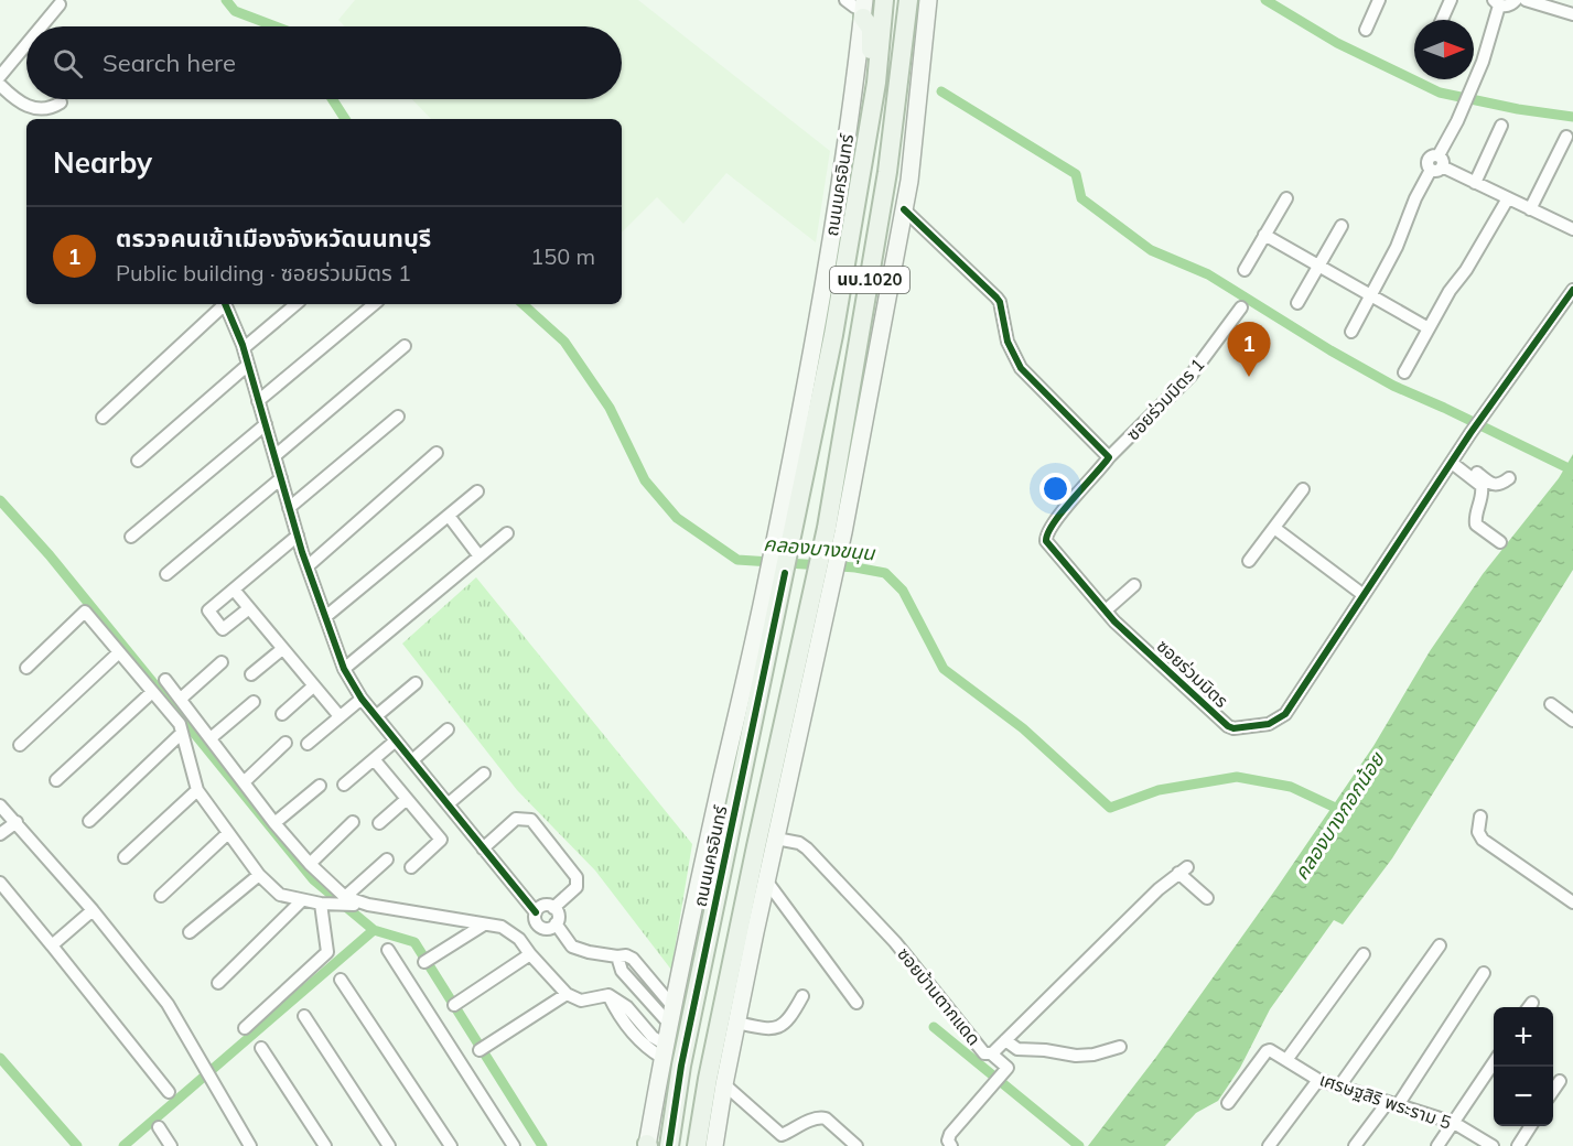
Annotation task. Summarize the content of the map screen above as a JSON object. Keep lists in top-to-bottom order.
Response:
{
  "streets": {
    "main road": ["ถนนนครอินทร์", "นบ.1020"],
    "street": [
      "ซอยร่วมมิตร 1",
      "ซอยร่วมมิตร",
      "ซอยบ้านตากแดด",
      "เศรษฐสิริ พระราม 5"
    ]
  },
  "crossings": [
    ["นบ.1020", "ซอยบ้านตากแดด"],
    ["ซอยร่วมมิตร 1", "ซอยร่วมมิตร"]
  ],
  "water": ["คลองบางขนุน", "คลองบางกอกน้อย"],
  "north": "right",
  "page": {
    "search": "Search here",
    "heading": "Nearby",
    "list": [
      {
        "mark": "1",
        "name": "ตรวจคนเข้าเมืองจังหวัดนนทบุรี",
        "note": "Public building · ซอยร่วมมิตร 1",
        "value": "150 m"
      }
    ],
    "pins": "1",
    "map_buttons": ["+", "−"]
  }
}
